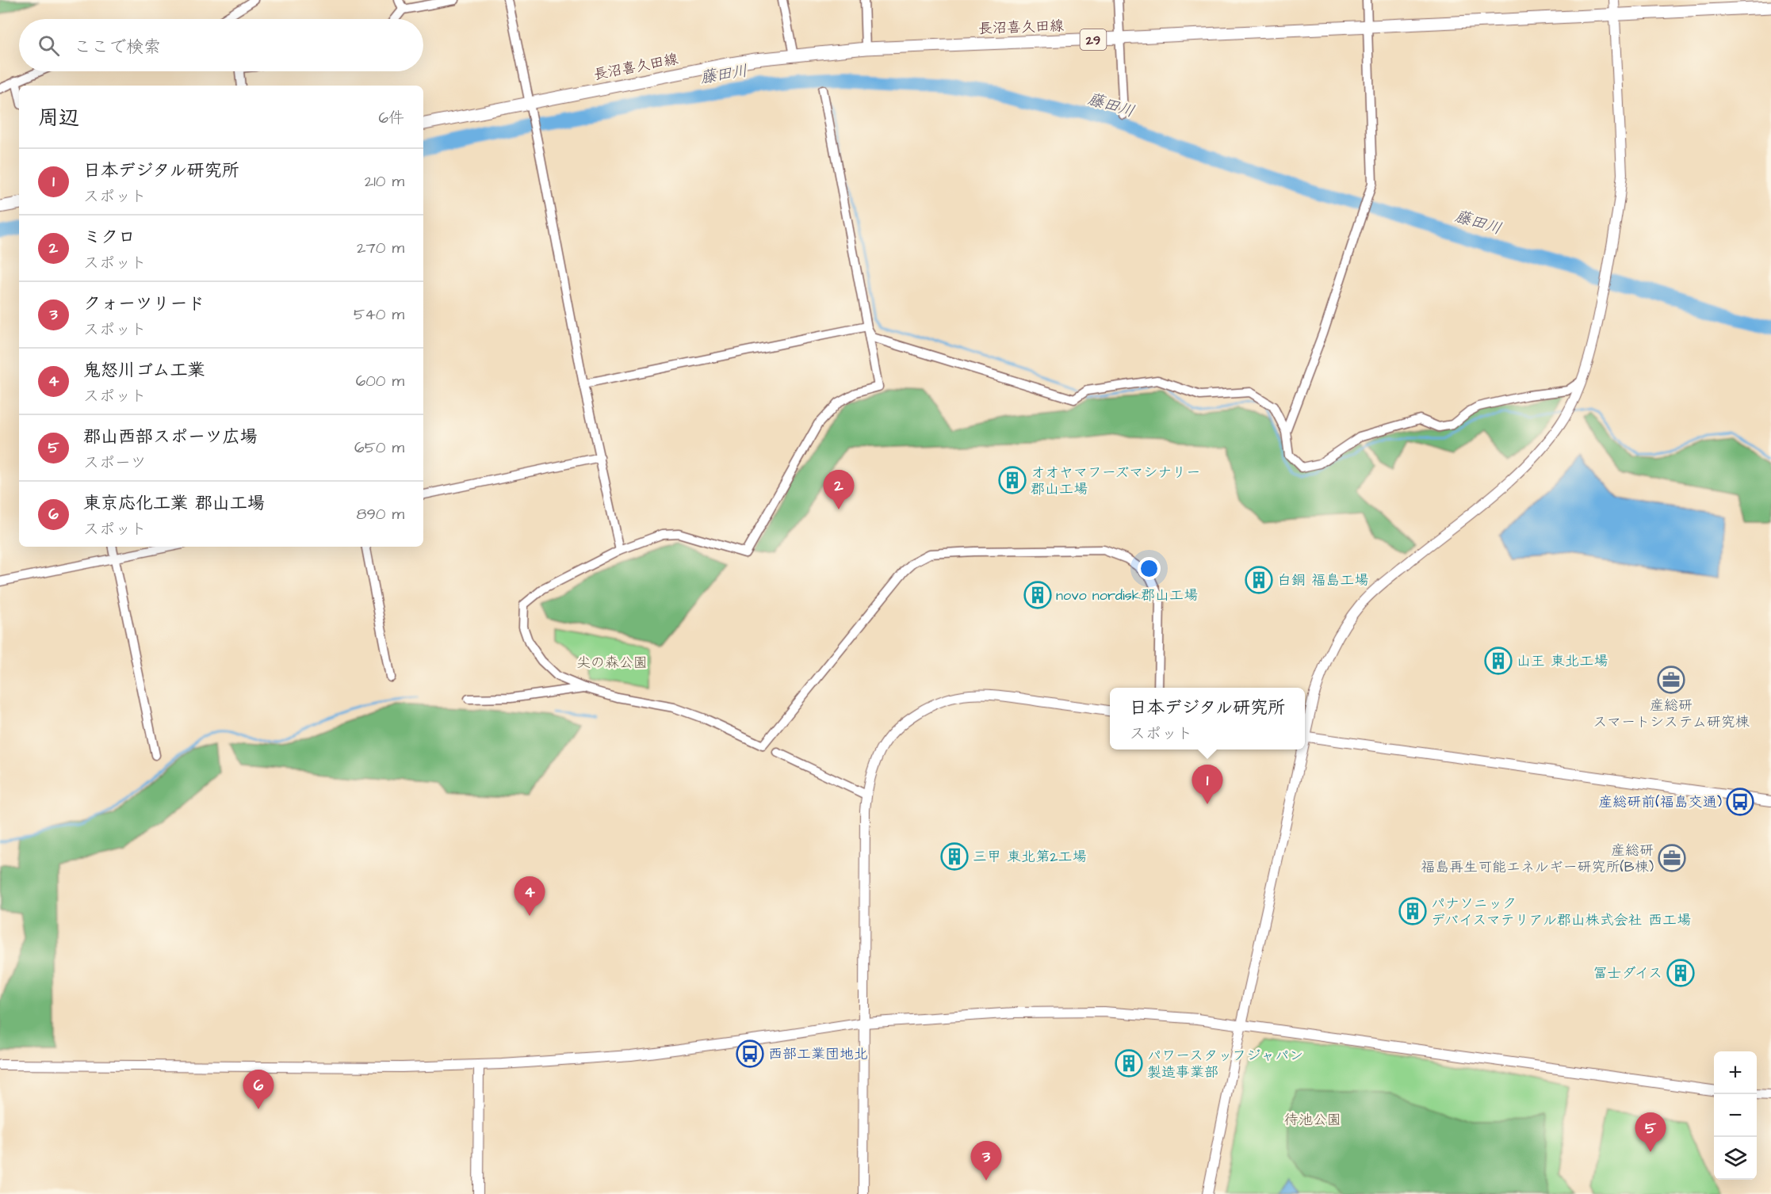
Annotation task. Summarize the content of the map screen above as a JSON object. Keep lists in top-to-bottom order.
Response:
{
  "streets": {
    "main road": ["長沼喜久田線", "29"]
  },
  "water": ["藤田川"],
  "parks": ["尖の森公園", "待池公園"],
  "places": {
    "building": [
      "オオヤマフーズマシナリー 郡山工場",
      "白銅 福島工場",
      "novo nordisk郡山工場",
      "山王 東北工場",
      "三甲 東北第2工場",
      "パナソニック デバイスマテリアル郡山株式会社 西工場",
      "冨士ダイス",
      "パワースタッフジャパン 製造事業部"
    ],
    "office": ["産総研 スマートシステム研究棟", "産総研 福島再生可能エネルギー研究所(B棟)"],
    "bus stop": ["産総研前(福島交通)", "西部工業団地北"]
  },
  "page": {
    "search": "ここで検索",
    "heading": ["周辺", "6件"],
    "list": [
      {
        "mark": "1",
        "name": "日本デジタル研究所",
        "note": "スポット",
        "value": "210 m"
      },
      {
        "mark": "2",
        "name": "ミクロ",
        "note": "スポット",
        "value": "270 m"
      },
      {
        "mark": "3",
        "name": "クォーツリード",
        "note": "スポット",
        "value": "540 m"
      },
      {
        "mark": "4",
        "name": "鬼怒川ゴム工業",
        "note": "スポット",
        "value": "600 m"
      },
      {
        "mark": "5",
        "name": "郡山西部スポーツ広場",
        "note": "スポーツ",
        "value": "650 m"
      },
      {
        "mark": "6",
        "name": "東京応化工業 郡山工場",
        "note": "スポット",
        "value": "890 m"
      }
    ],
    "pins": [
      "2",
      "1",
      "4",
      "6",
      "5",
      "3"
    ],
    "popup": ["日本デジタル研究所", "スポット"],
    "map_buttons": ["+", "−"]
  }
}
